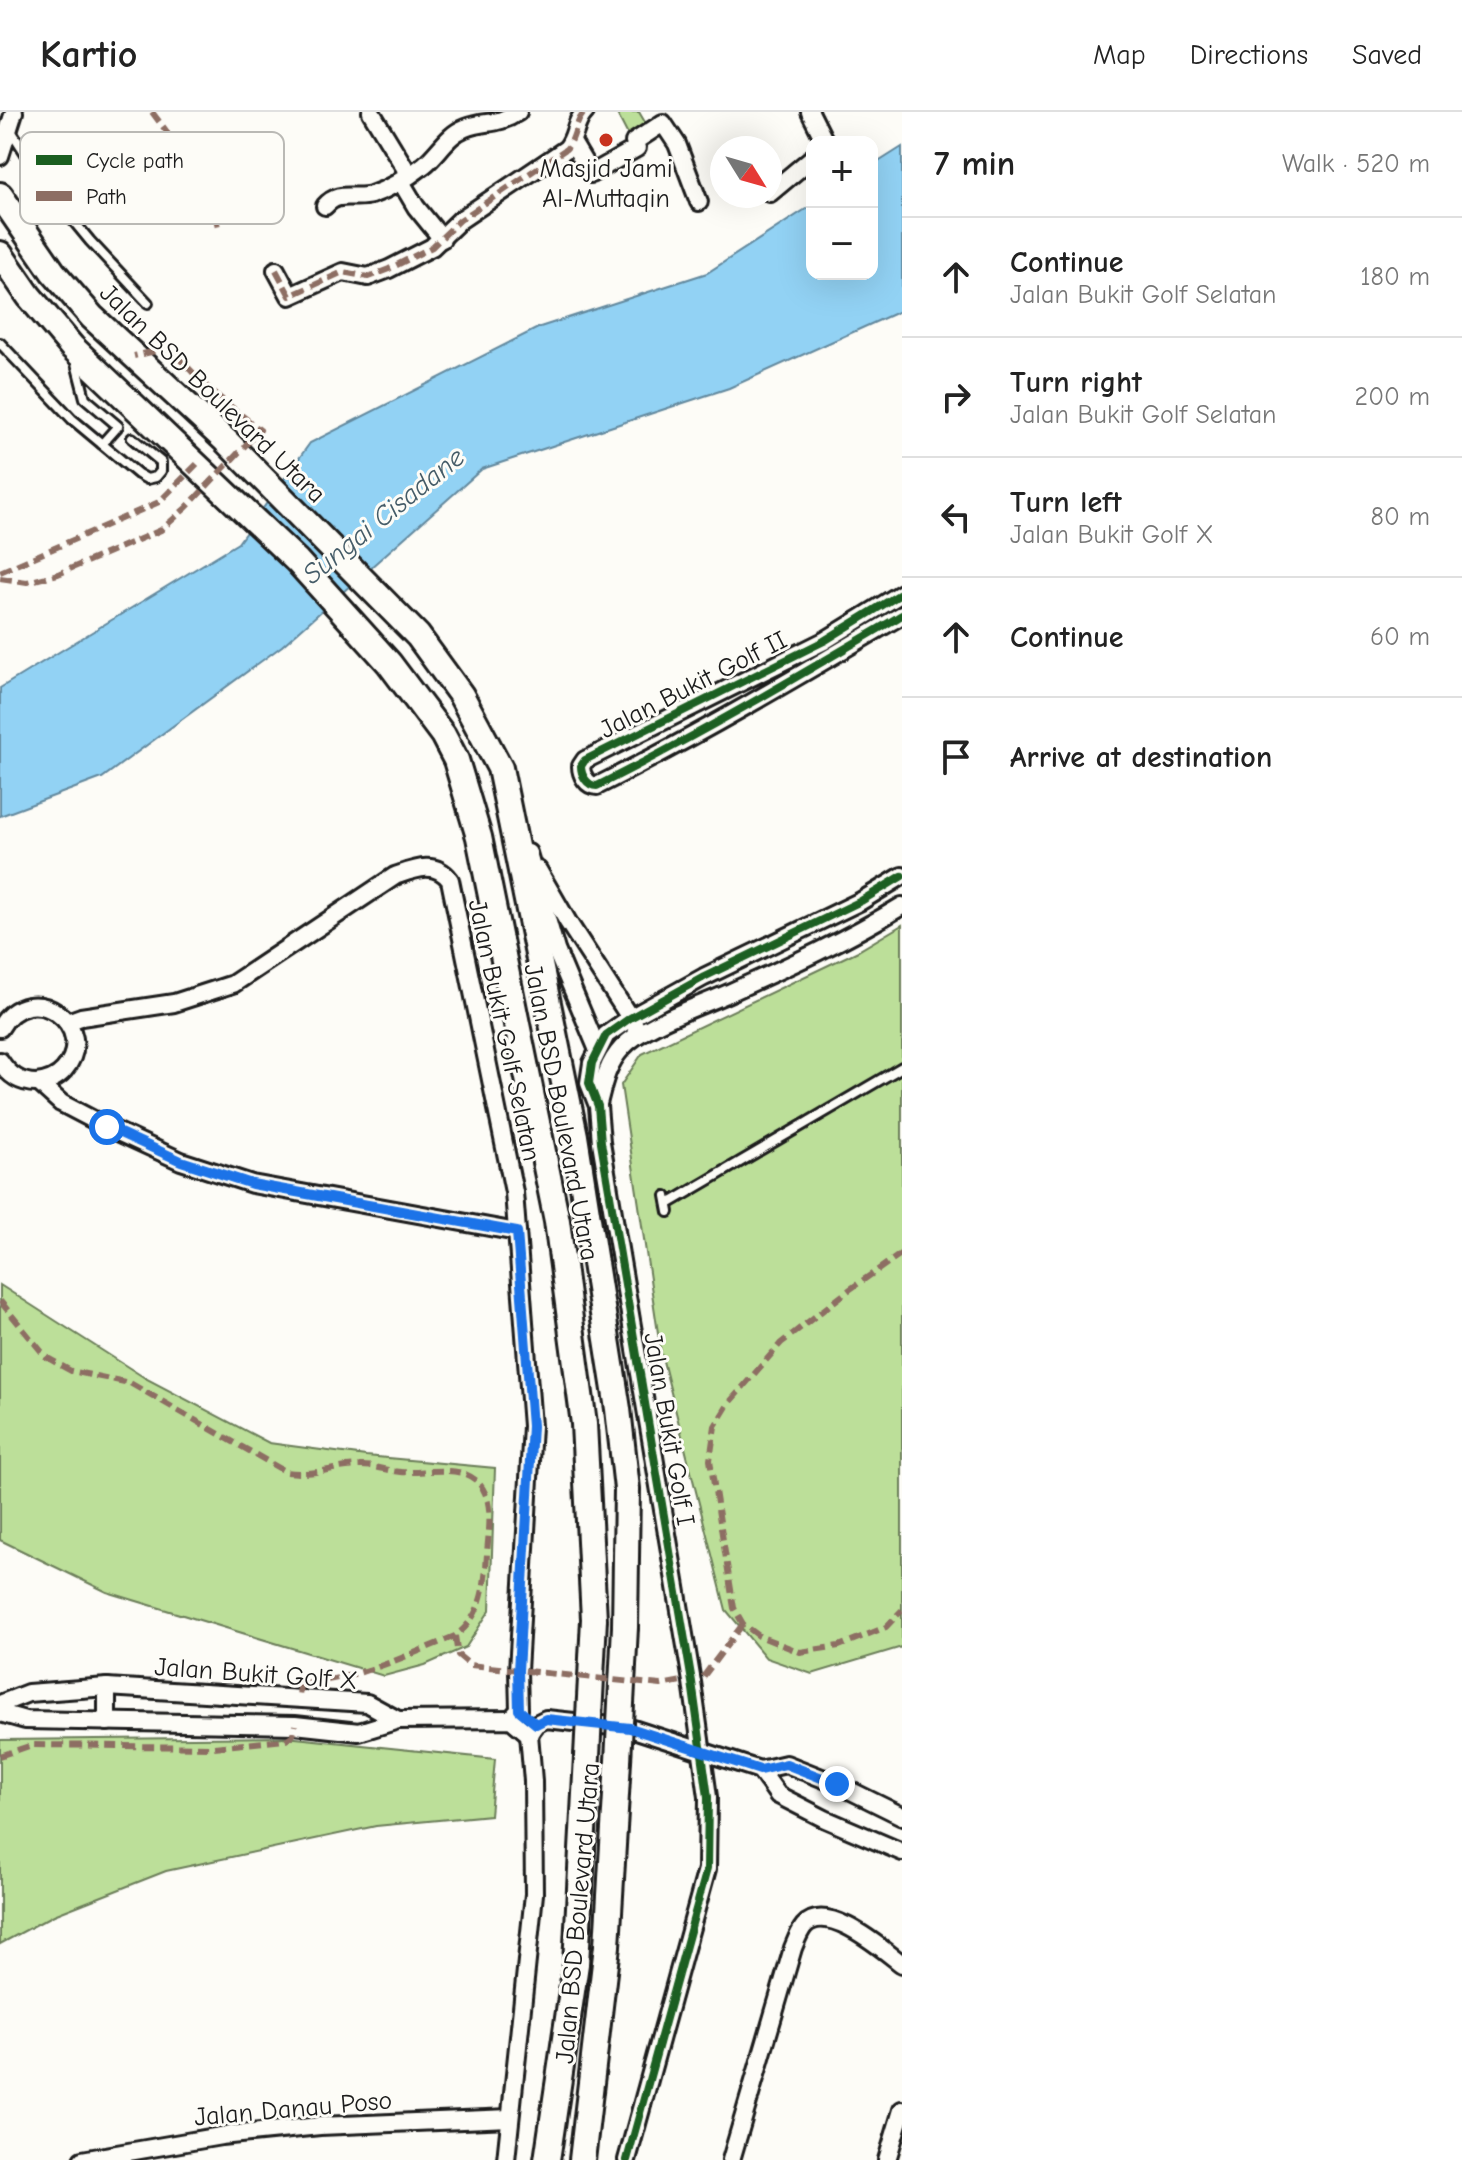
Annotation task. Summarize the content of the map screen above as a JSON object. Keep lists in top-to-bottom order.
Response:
{
  "streets": {
    "main road": ["Jalan BSD Boulevard Utara"],
    "street": [
      "Jalan Bukit Golf II",
      "Jalan Bukit Golf Selatan",
      "Jalan Bukit Golf I",
      "Jalan Bukit Golf X",
      "Jalan Danau Poso"
    ]
  },
  "crossings": [
    ["Jalan Bukit Golf Selatan", "Jalan Bukit Golf X"]
  ],
  "water": ["Sungai Cisadane"],
  "places": ["Masjid Jami Al-Muttaqin"],
  "legend": ["Cycle path", "Path"],
  "north": "bottom right",
  "page": {
    "header": "Kartio",
    "nav": ["Map", "Directions", "Saved"],
    "heading": ["7 min", "Walk · 520 m"],
    "map_buttons": ["+", "−"],
    "list": [
      ["Continue", "Jalan Bukit Golf Selatan", "180 m"],
      ["Turn right", "Jalan Bukit Golf Selatan", "200 m"],
      ["Turn left", "Jalan Bukit Golf X", "80 m"],
      ["Continue", "60 m"],
      "Arrive at destination"
    ]
  }
}
